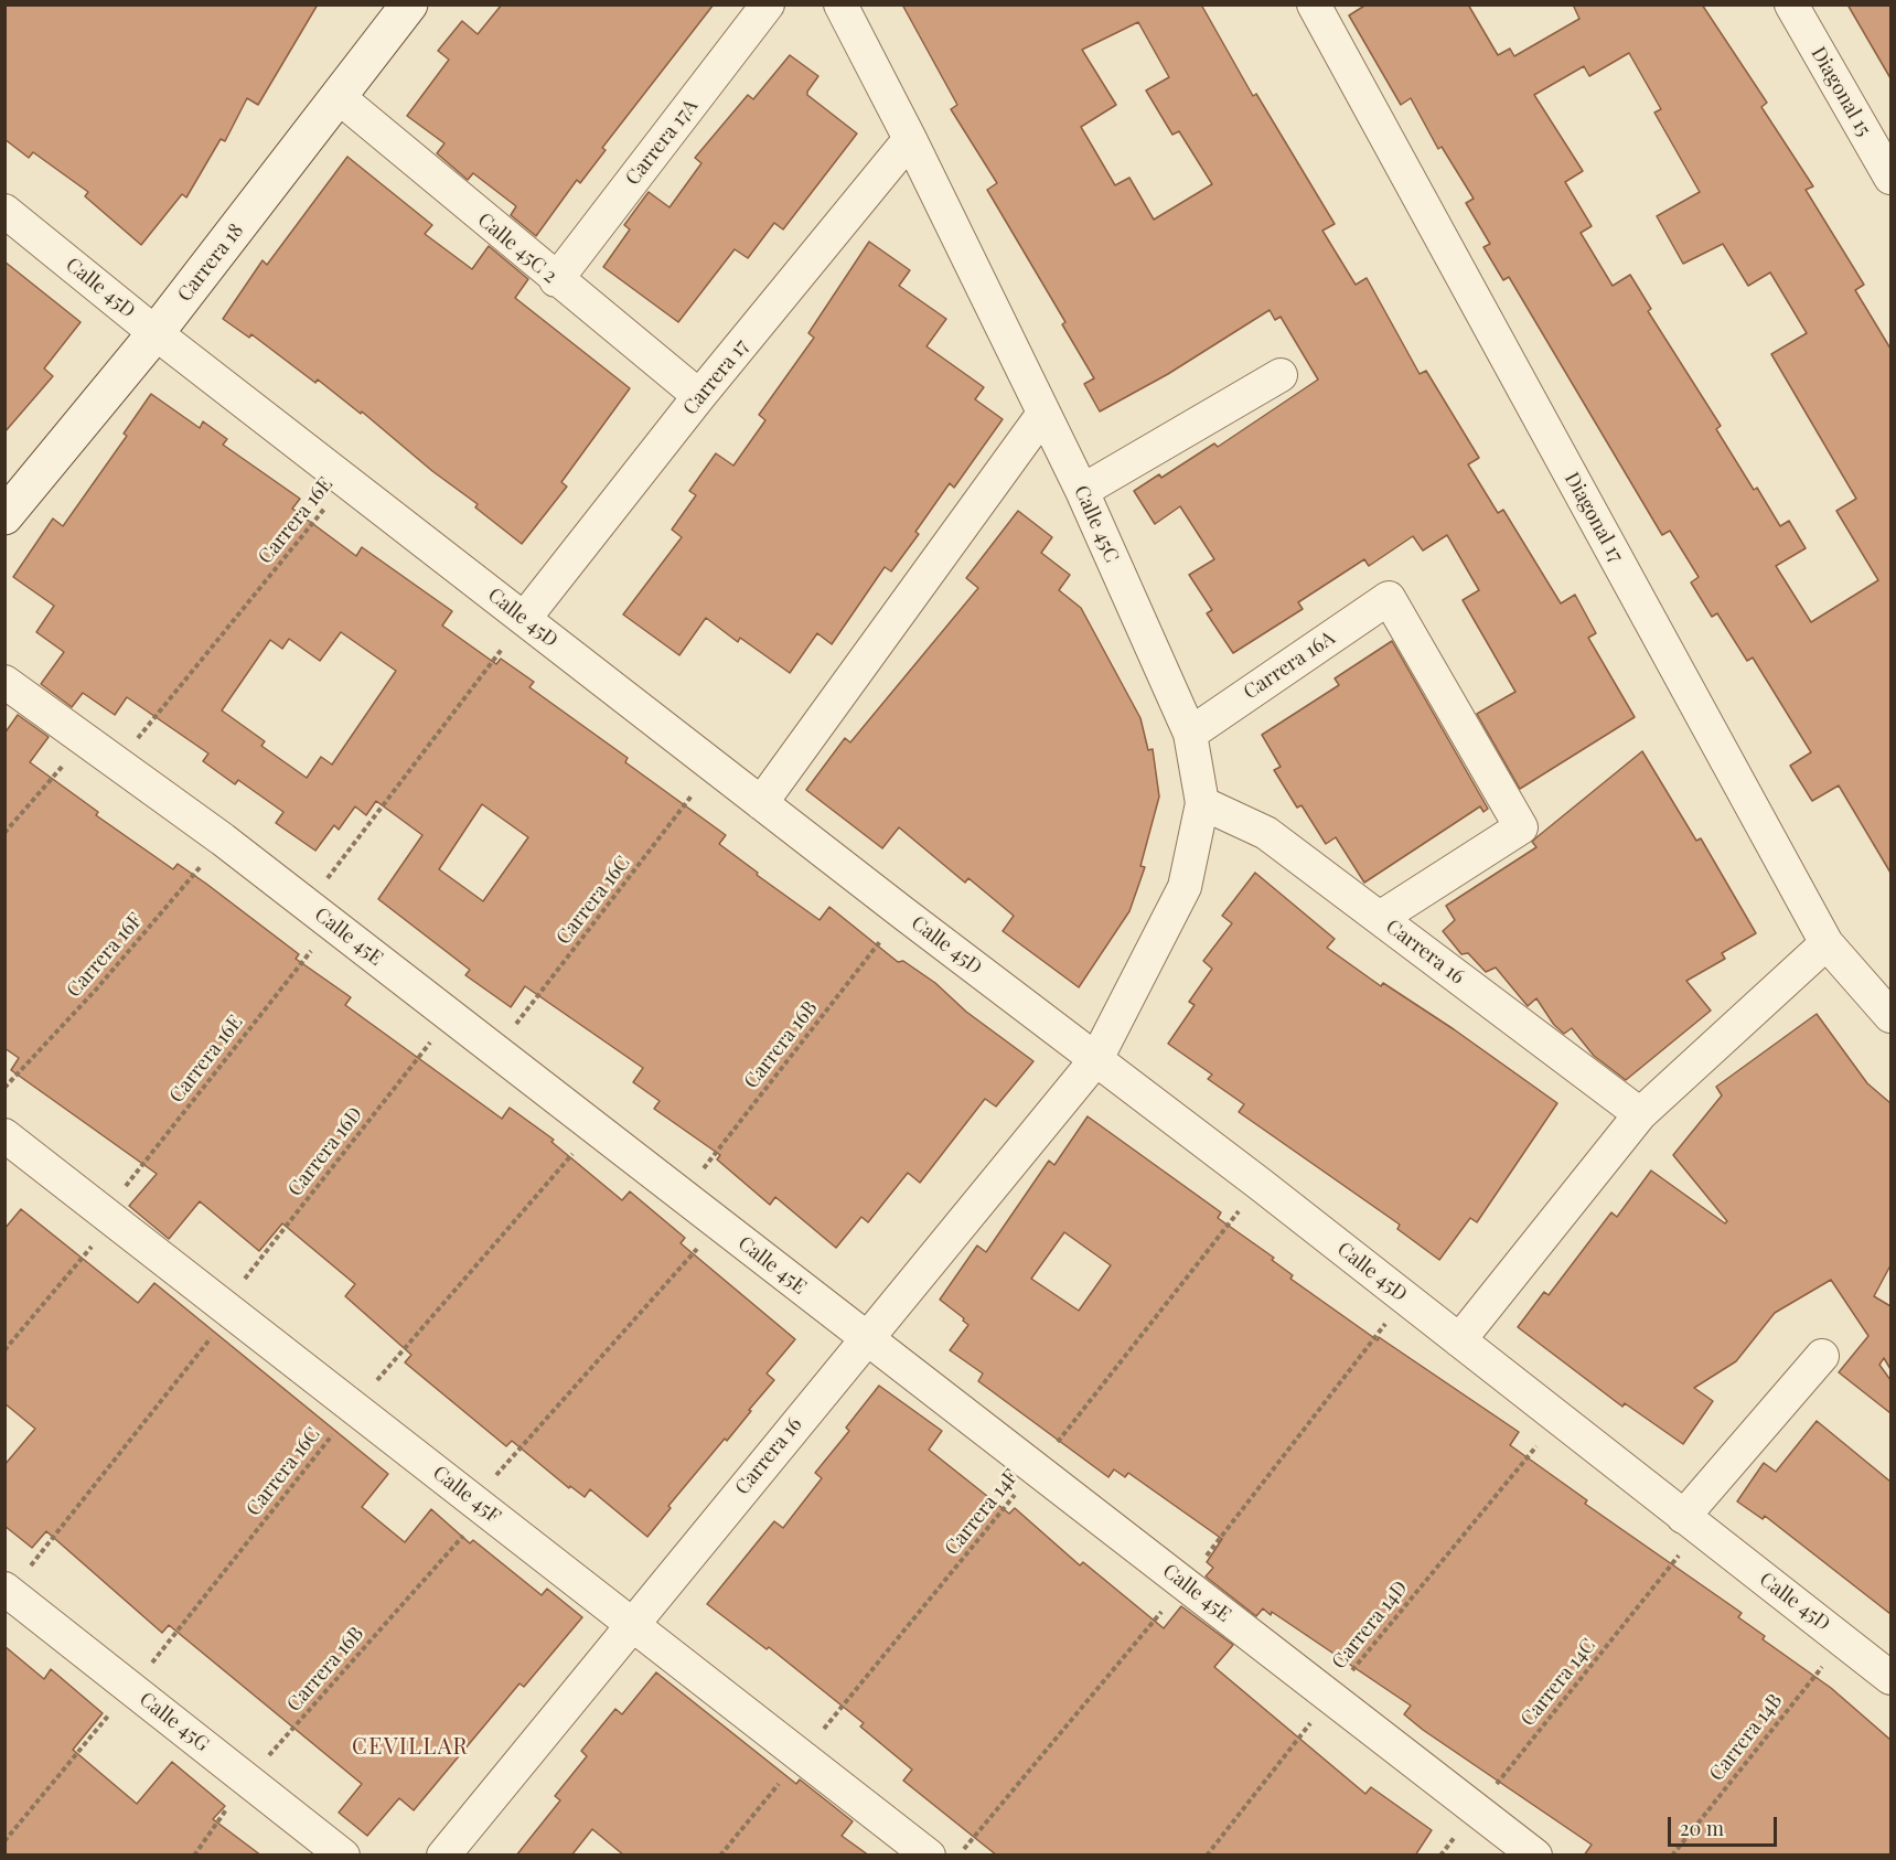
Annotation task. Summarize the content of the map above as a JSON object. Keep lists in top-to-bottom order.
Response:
{
  "streets": {
    "street": [
      "Diagonal 15",
      "Carrera 17A",
      "Calle 45C 2",
      "Carrera 18",
      "Calle 45D",
      "Carrera 17",
      "Diagonal 17",
      "Calle 45C",
      "Carrera 16A",
      "Calle 45E",
      "Carrera 16",
      "Calle 45F",
      "Calle 45G"
    ],
    "path": [
      "Carrera 16E",
      "Carrera 16C",
      "Carrera 16F",
      "Carrera 16B",
      "Carrera 16D",
      "Carrera 14F",
      "Carrera 14D",
      "Carrera 14C",
      "Carrera 14B"
    ]
  },
  "crossings": [
    ["Carrera 17A", "Calle 45C 2"],
    ["Calle 45C 2", "Carrera 18"],
    ["Calle 45C 2", "Carrera 17"],
    ["Carrera 18", "Calle 45D"],
    ["Calle 45D", "Carrera 17"],
    ["Calle 45D", "Carrera 16E"],
    ["Calle 45D", "Calle 45C"],
    ["Calle 45D", "Carrera 16C"],
    ["Calle 45D", "Carrera 16"],
    ["Calle 45D", "Carrera 16B"],
    ["Calle 45D", "Carrera 14F"],
    ["Calle 45D", "Carrera 14D"],
    ["Calle 45D", "Carrera 14C"],
    ["Calle 45D", "Carrera 14B"],
    ["Carrera 17", "Calle 45C"],
    ["Carrera 16E", "Calle 45E"],
    ["Carrera 16E", "Calle 45F"],
    ["Calle 45C", "Carrera 16A"],
    ["Calle 45C", "Carrera 16"],
    ["Carrera 16A", "Carrera 16"],
    ["Carrera 16C", "Calle 45E"],
    ["Carrera 16C", "Calle 45F"],
    ["Carrera 16C", "Calle 45G"],
    ["Calle 45E", "Carrera 16"],
    ["Calle 45E", "Carrera 16F"],
    ["Calle 45E", "Carrera 16B"],
    ["Calle 45E", "Carrera 16D"],
    ["Calle 45E", "Carrera 14F"],
    ["Calle 45E", "Carrera 14D"],
    ["Calle 45E", "Carrera 14C"],
    ["Carrera 16", "Calle 45F"],
    ["Carrera 16B", "Calle 45F"],
    ["Carrera 16B", "Calle 45G"],
    ["Carrera 16D", "Calle 45F"],
    ["Carrera 16D", "Calle 45G"],
    ["Calle 45F", "Carrera 14F"]
  ],
  "districts": ["CEVILLAR"],
  "scale_bar": "20 m"
}
